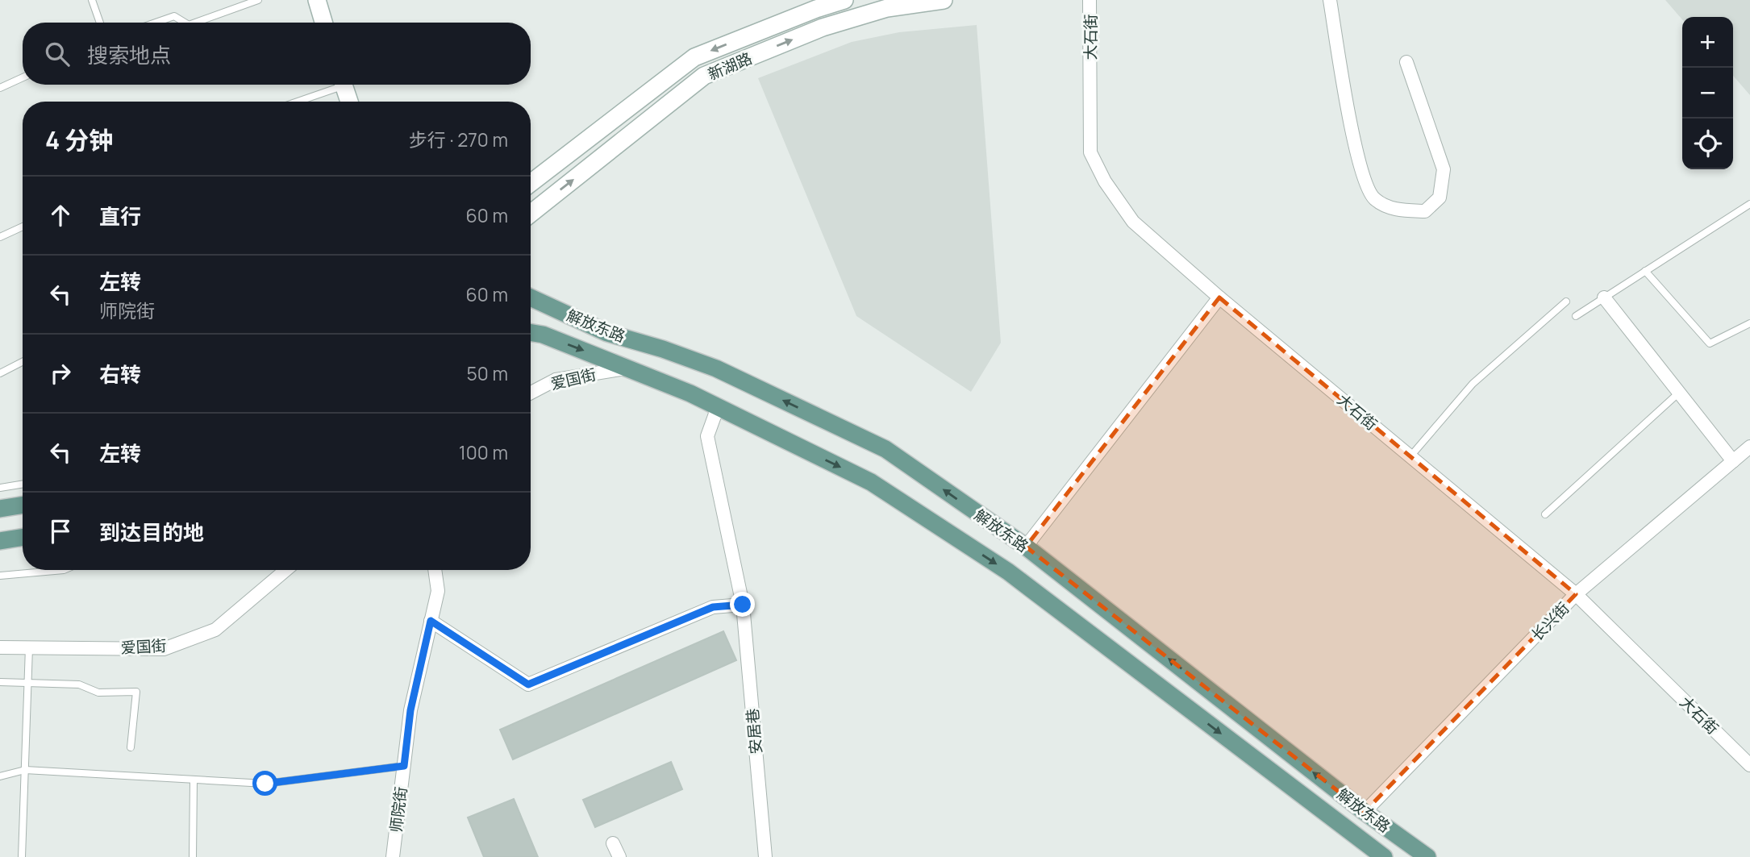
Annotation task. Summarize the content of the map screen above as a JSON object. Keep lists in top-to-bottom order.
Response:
{
  "streets": {
    "main road": ["新湖路", "解放东路"],
    "street": [
      "大石街",
      "爱国街",
      "长兴街",
      "安居巷",
      "师院街"
    ]
  },
  "crossings": [
    ["大石街", "长兴街"],
    ["解放东路", "爱国街"],
    ["解放东路", "长兴街"],
    ["解放东路", "安居巷"]
  ],
  "page": {
    "map_buttons": ["+", "−"],
    "search": "搜索地点",
    "heading": ["4 分钟", "步行 · 270 m"],
    "list": [
      ["直行", "60 m"],
      ["左转", "师院街", "60 m"],
      ["右转", "50 m"],
      ["左转", "100 m"],
      "到达目的地"
    ]
  }
}
